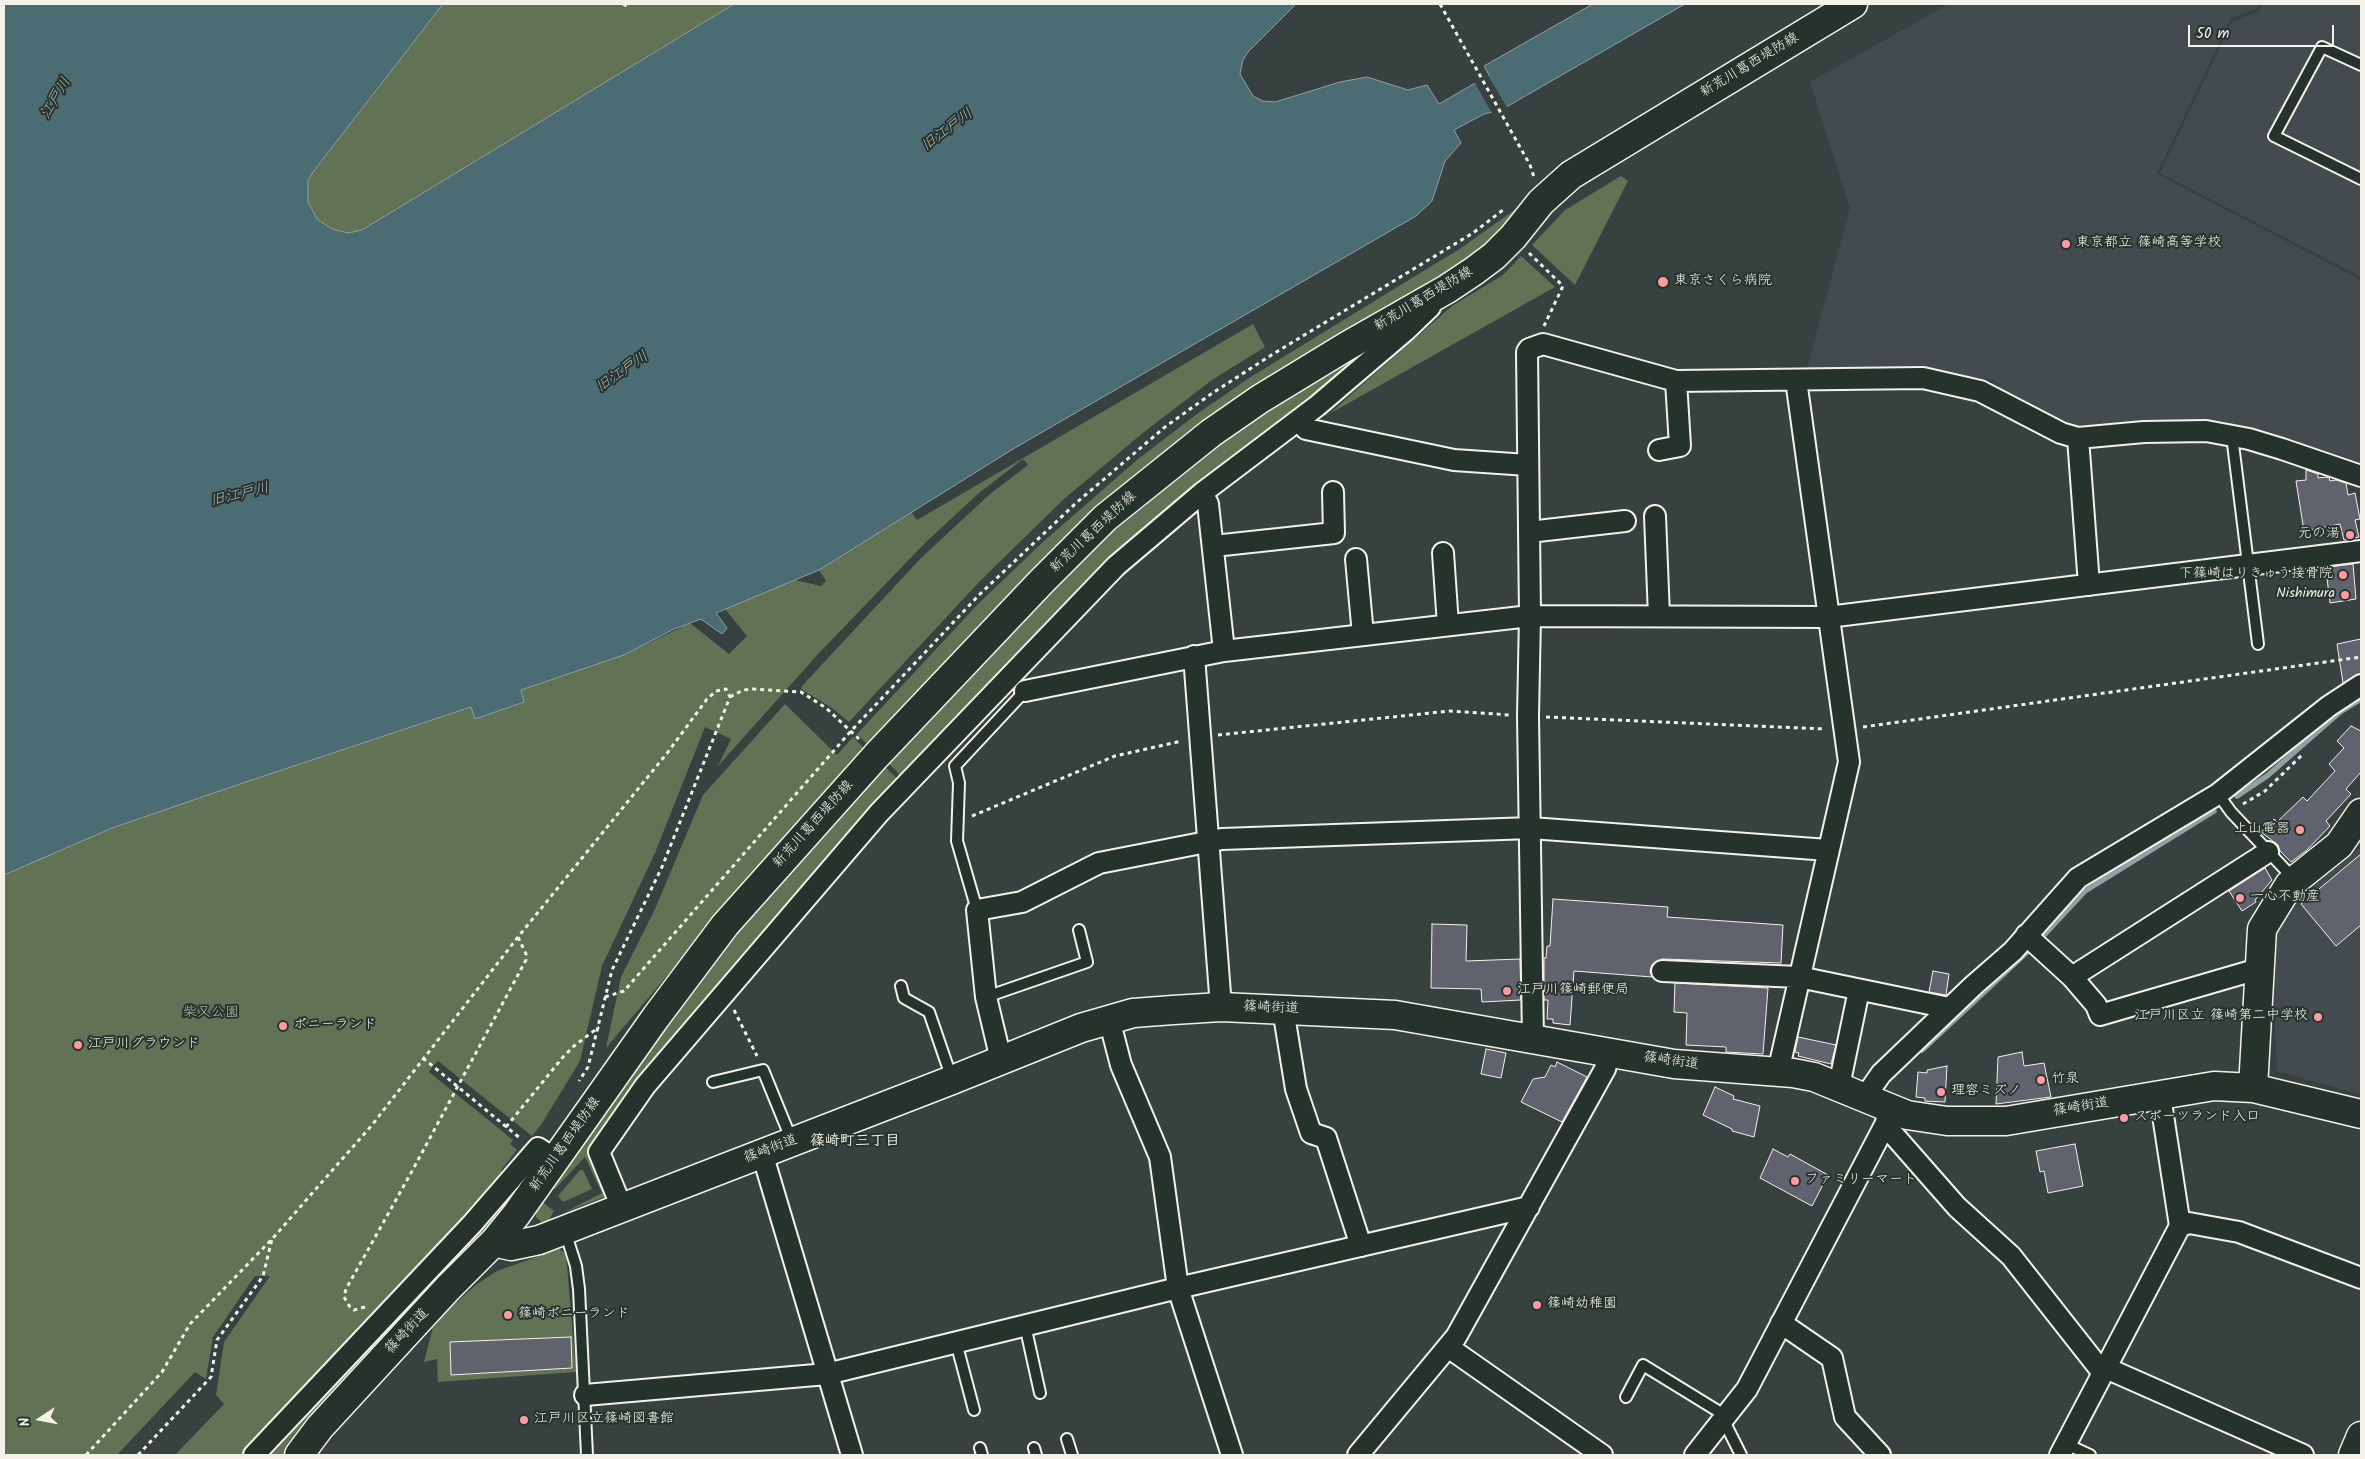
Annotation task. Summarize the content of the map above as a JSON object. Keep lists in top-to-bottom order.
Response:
{
  "streets": {
    "street": ["新荒川葛西堤防線", "篠崎街道"]
  },
  "crossings": [
    ["新荒川葛西堤防線", "篠崎街道"]
  ],
  "districts": ["篠崎町三丁目"],
  "water": ["江戸川", "旧江戸川"],
  "parks": ["柴又公園"],
  "places": [
    "東京都立 篠崎高等学校",
    "東京さくら病院",
    "元の湯",
    "下篠崎はりきゅう接骨院",
    "Nishimura",
    "上山電器",
    "一心不動産",
    "江戸川篠崎郵便局",
    "江戸川区立 篠崎第二中学校",
    "ポニーランド",
    "江戸川グラウンド",
    "竹泉",
    "理容ミズノ",
    "スポーツランド入口",
    "ファミリーマート",
    "篠崎幼稚園",
    "篠崎ポニーランド",
    "江戸川区立篠崎図書館"
  ],
  "scale_bar": "50 m",
  "north": "left"
}
